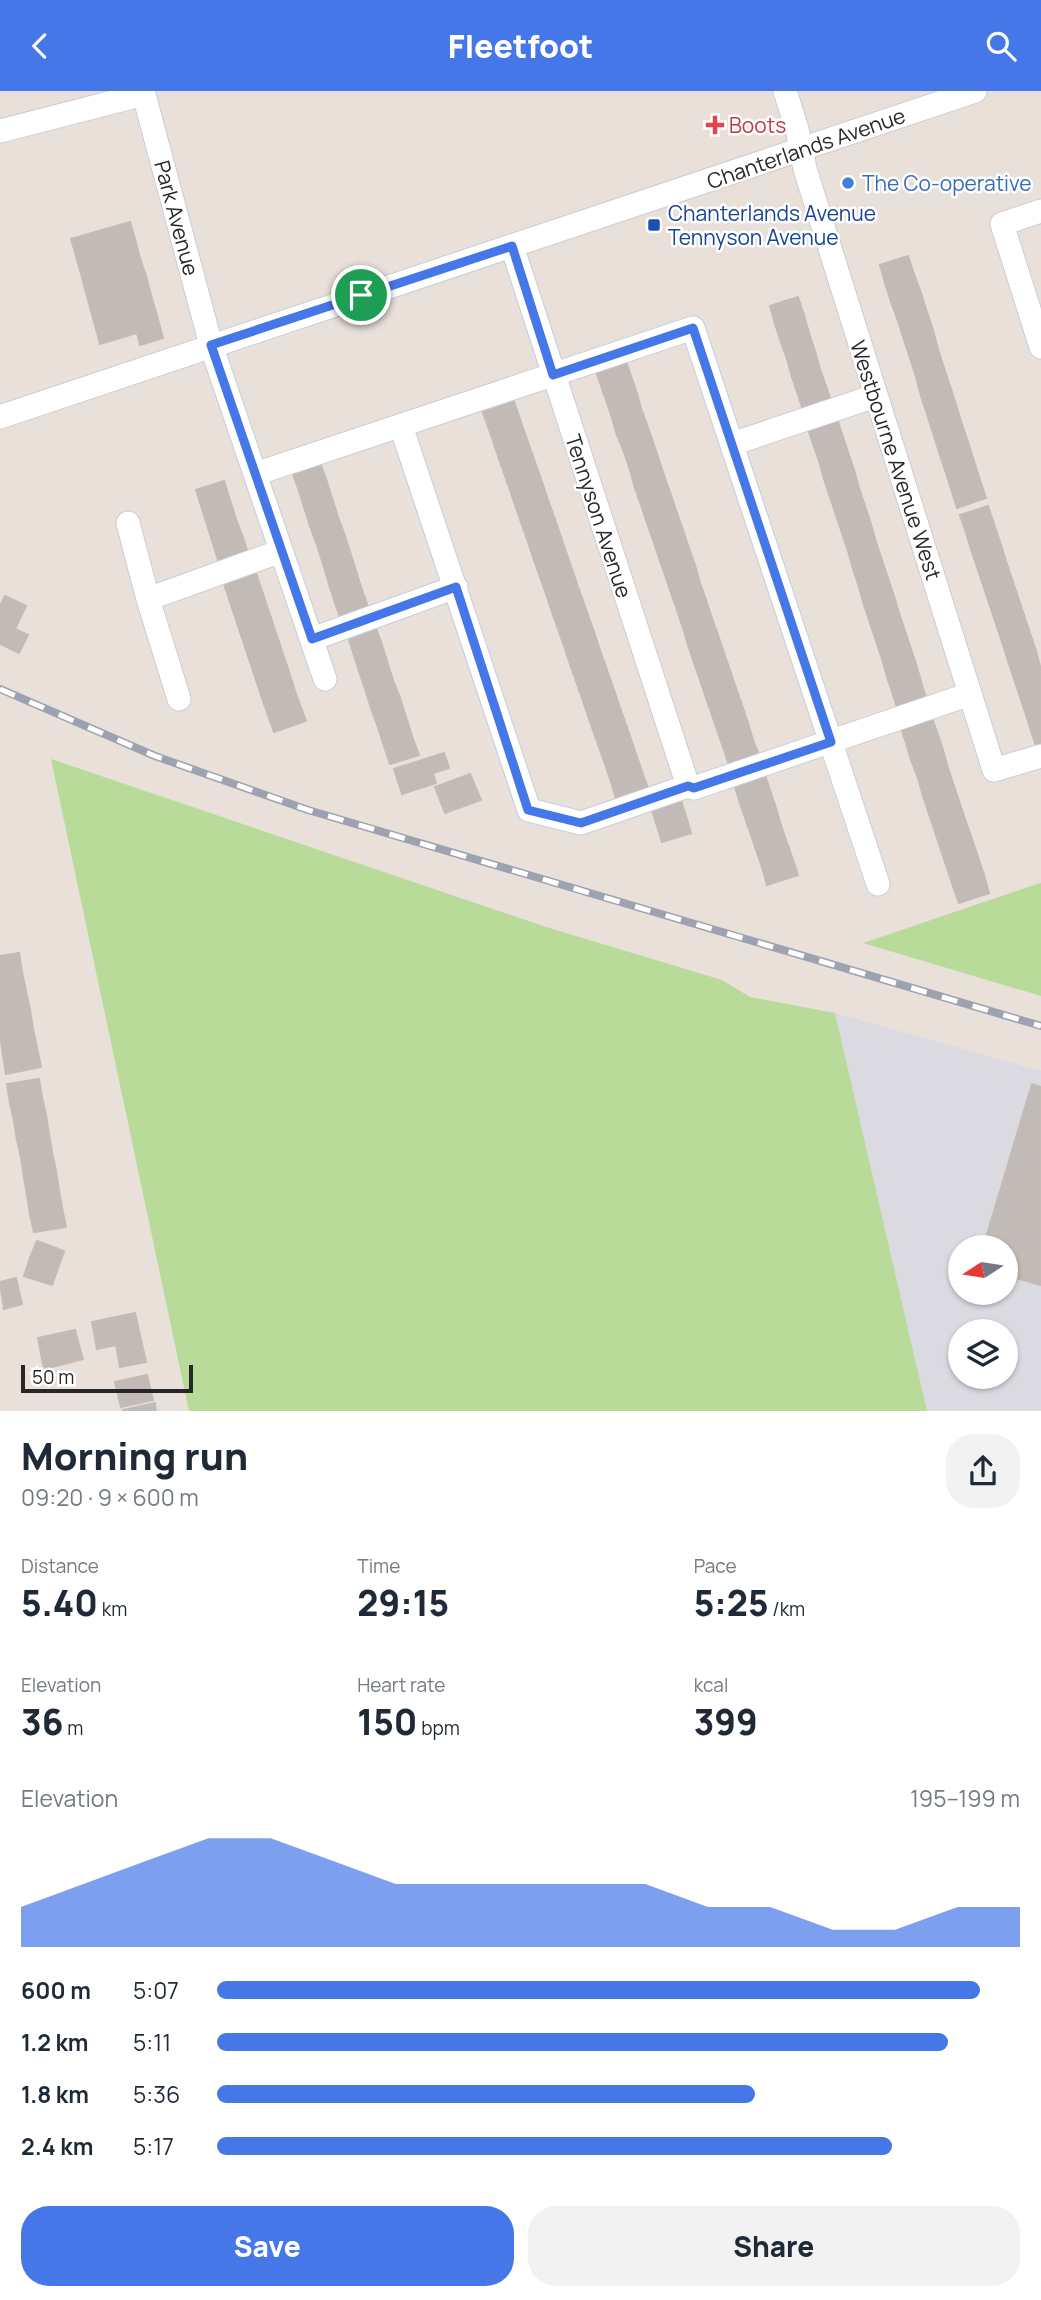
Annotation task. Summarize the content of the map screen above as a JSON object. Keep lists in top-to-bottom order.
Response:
{
  "streets": {
    "street": [
      "Chanterlands Avenue",
      "Park Avenue",
      "Westbourne Avenue West",
      "Tennyson Avenue"
    ]
  },
  "crossings": [
    ["Chanterlands Avenue", "Park Avenue"],
    ["Chanterlands Avenue", "Westbourne Avenue West"],
    ["Chanterlands Avenue", "Tennyson Avenue"]
  ],
  "places": {
    "health": ["Boots"],
    "other": ["The Co-operative"],
    "transit": ["Chanterlands Avenue Tennyson Avenue"]
  },
  "scale_bar": "50 m",
  "north": "left",
  "page": {
    "header": "Fleetfoot",
    "scale": "50 m",
    "heading": ["Morning run", "09:20 · 9 × 600 m"],
    "stats": [
      ["Distance", "5.40 km"],
      ["Time", "29:15"],
      ["Pace", "5:25 /km"],
      ["Elevation", "36 m"],
      ["Heart rate", "150 bpm"],
      ["kcal", "399"]
    ],
    "chart": ["Elevation", "195–199 m"],
    "list": [
      {
        "name": "600 m",
        "note": "5:07"
      },
      {
        "name": "1.2 km",
        "note": "5:11"
      },
      {
        "name": "1.8 km",
        "note": "5:36"
      },
      {
        "name": "2.4 km",
        "note": "5:17"
      }
    ],
    "buttons": ["Save", "Share"]
  }
}
